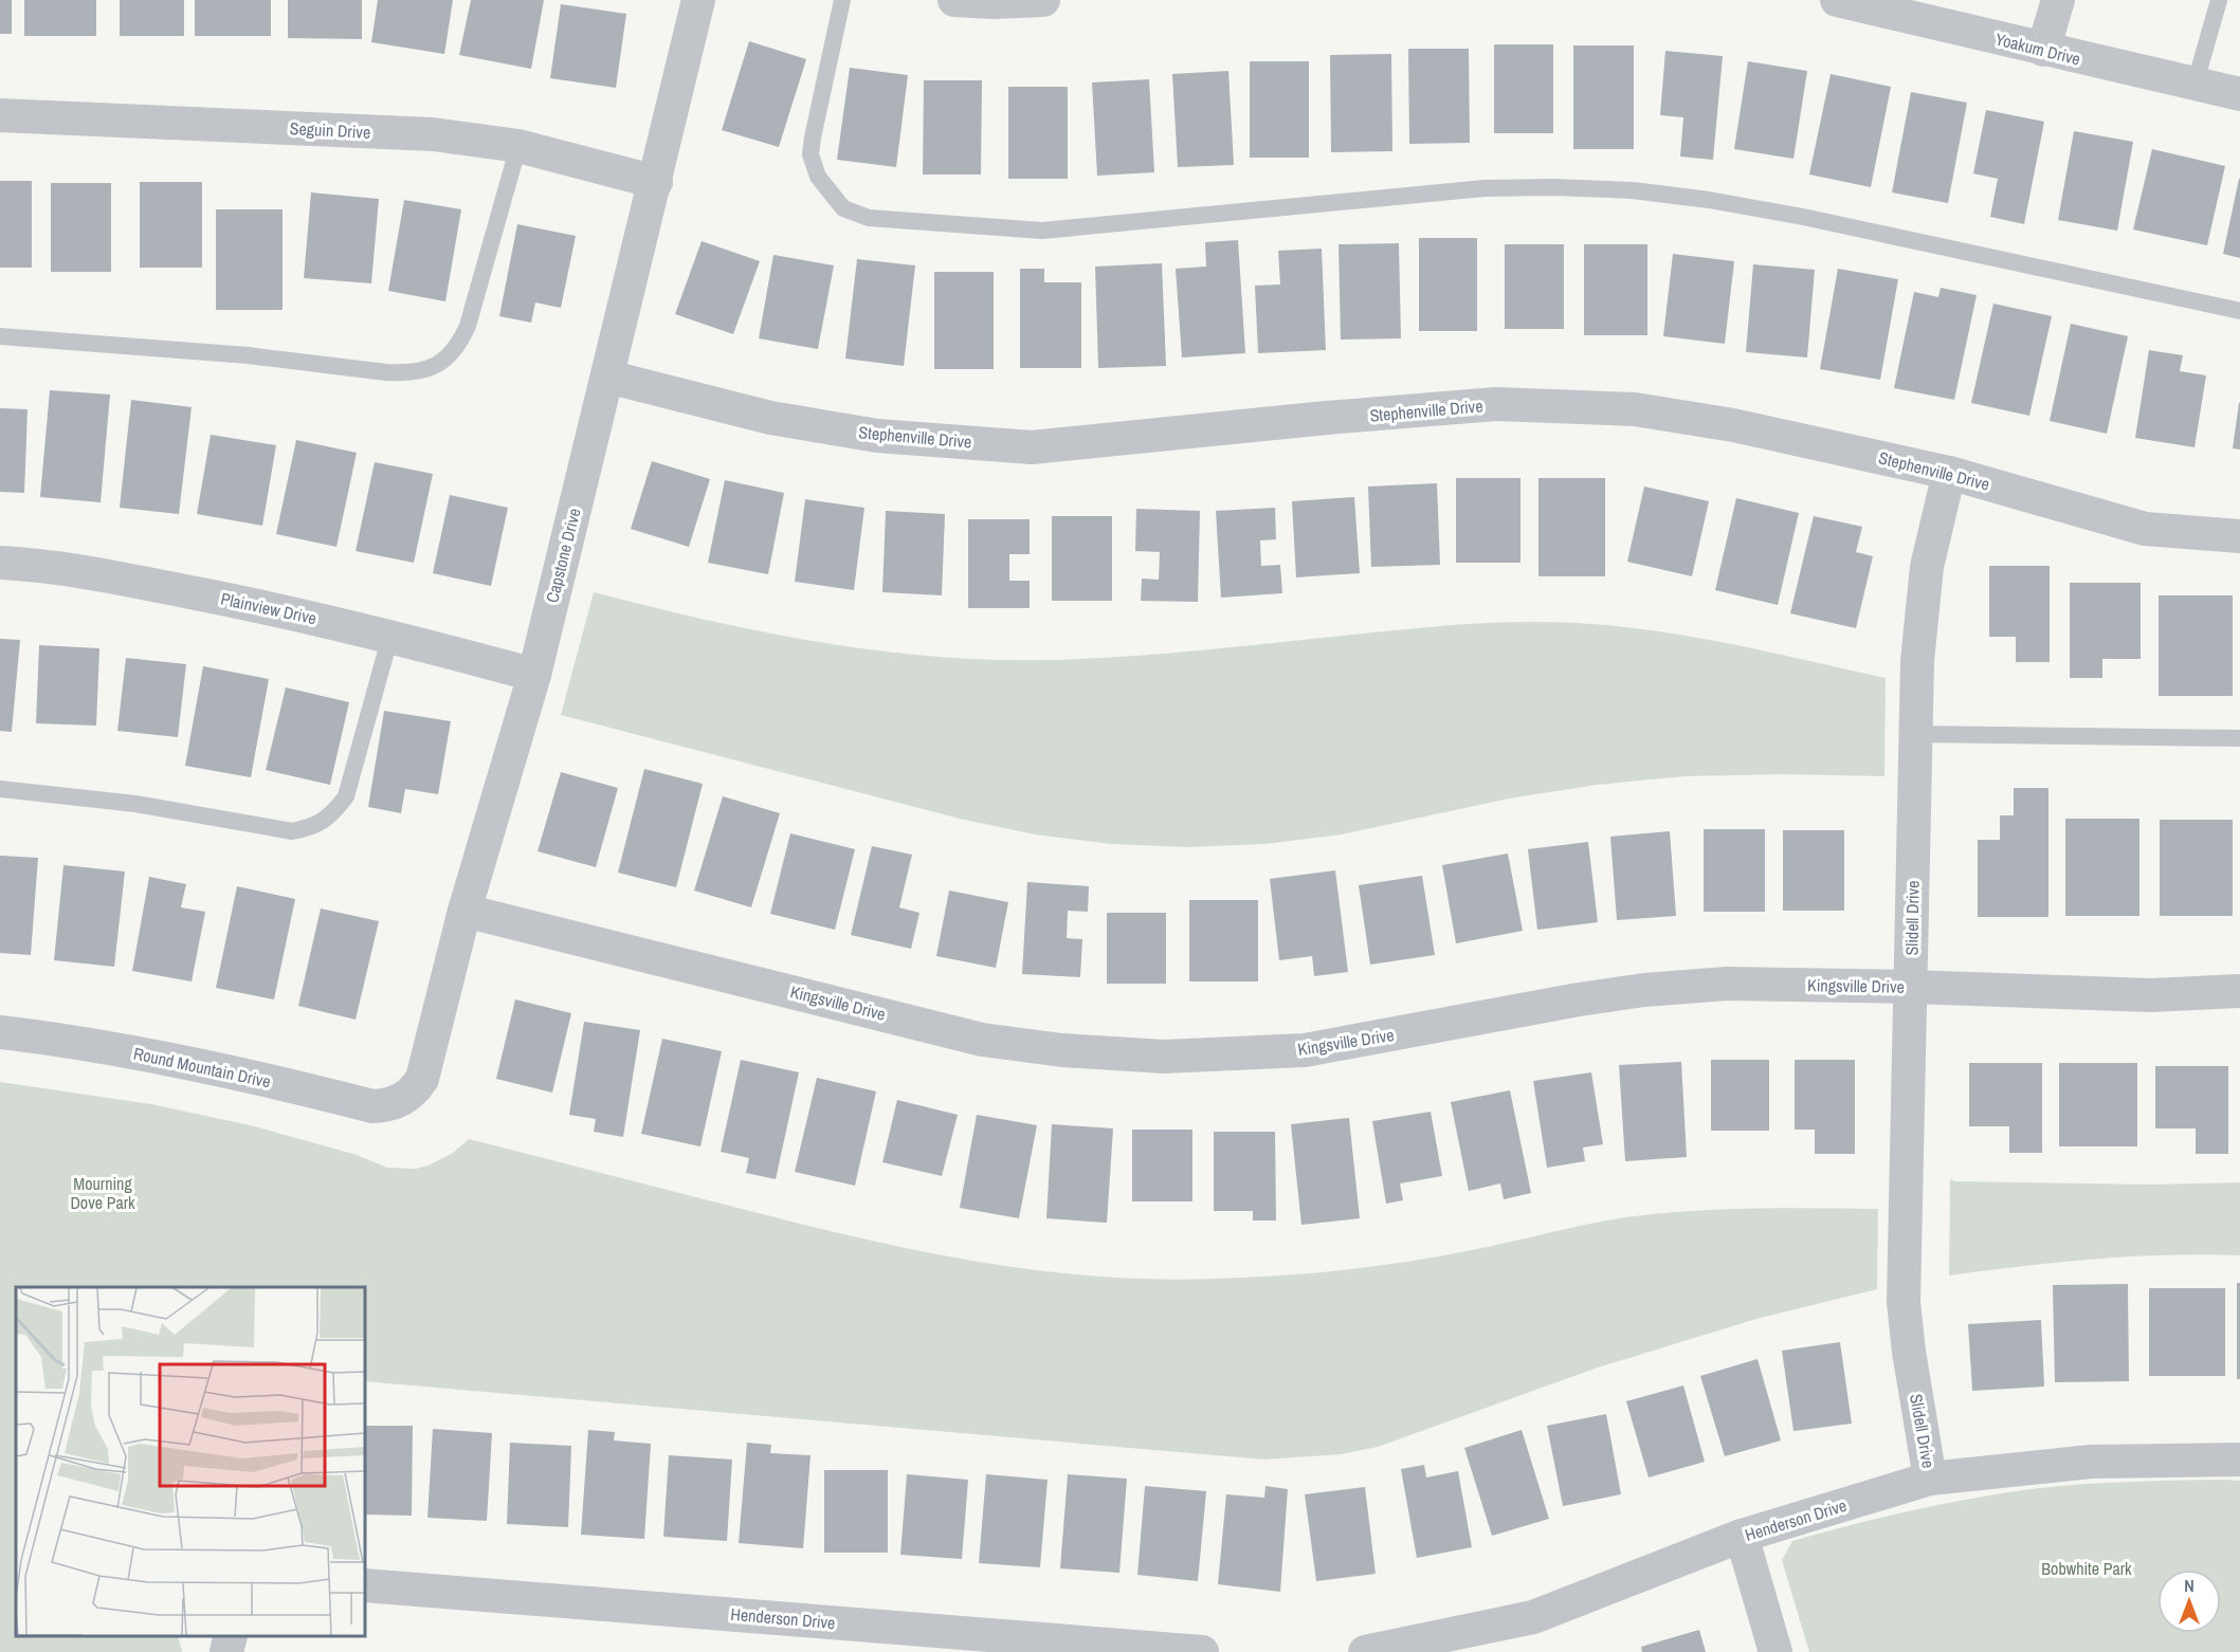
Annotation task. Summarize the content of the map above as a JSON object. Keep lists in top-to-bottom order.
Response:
{
  "streets": {
    "street": [
      "Yoakum Drive",
      "Seguin Drive",
      "Stephenville Drive",
      "Capstone Drive",
      "Plainview Drive",
      "Slidell Drive",
      "Kingsville Drive",
      "Round Mountain Drive",
      "Henderson Drive"
    ]
  },
  "crossings": [
    ["Seguin Drive", "Capstone Drive"],
    ["Stephenville Drive", "Capstone Drive"],
    ["Stephenville Drive", "Slidell Drive"],
    ["Capstone Drive", "Plainview Drive"],
    ["Capstone Drive", "Kingsville Drive"],
    ["Capstone Drive", "Round Mountain Drive"],
    ["Slidell Drive", "Kingsville Drive"],
    ["Slidell Drive", "Henderson Drive"]
  ],
  "parks": ["Mourning Dove Park", "Bobwhite Park"],
  "north": "top"
}
